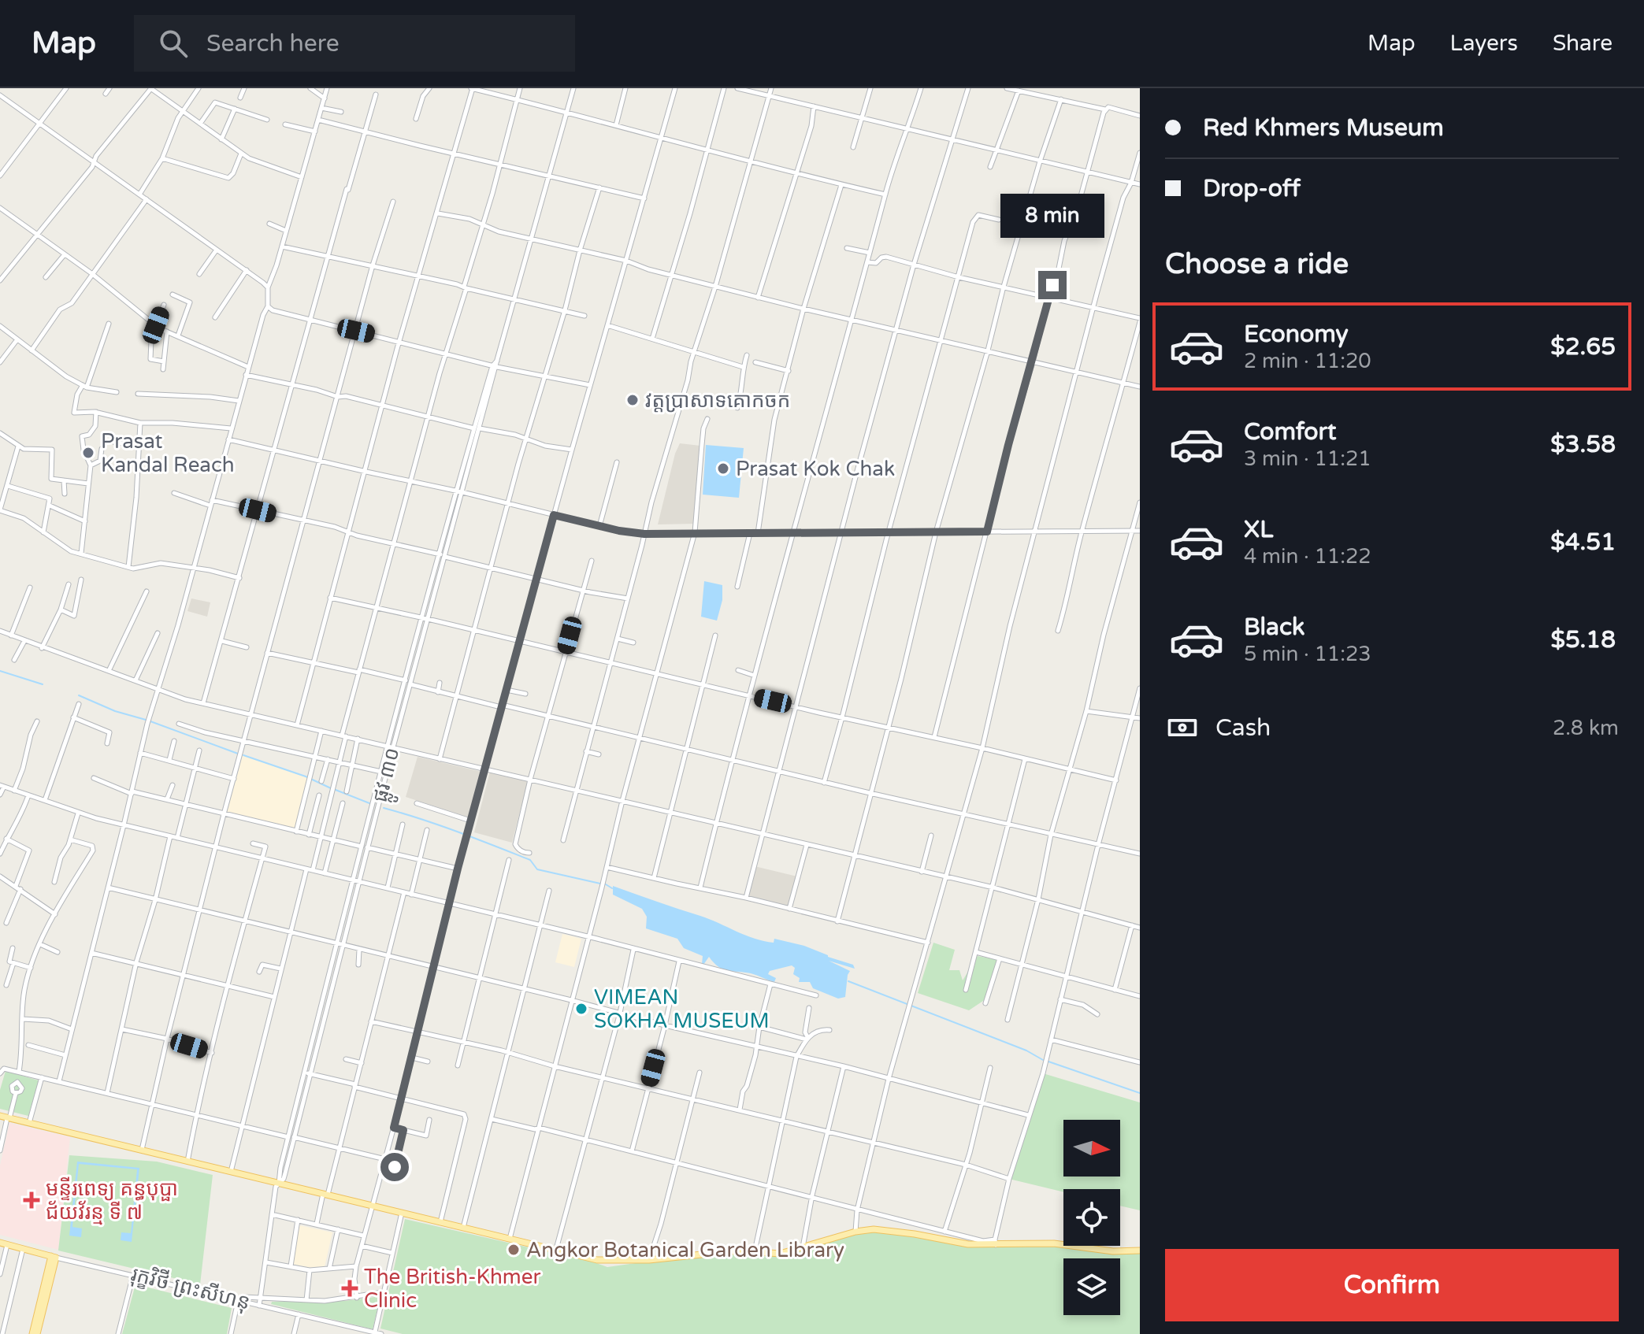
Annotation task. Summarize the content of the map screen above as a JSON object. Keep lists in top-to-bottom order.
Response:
{
  "streets": {
    "main road": ["រុក្ខវិថី ព្រះសីហនុ"],
    "street": ["ផ្លូវ ៣០"]
  },
  "crossings": [
    ["ផ្លូវ ៣០", "រុក្ខវិថី ព្រះសីហនុ"]
  ],
  "places": {
    "other": [
      "វត្តប្រាសាទគោកចក",
      "Prasat Kandal Reach",
      "Prasat Kok Chak",
      "VIMEAN SOKHA MUSEUM",
      "Angkor Botanical Garden Library"
    ],
    "health": ["មន្ទីរពេទ្យ គន្ធបុប្ផា ជ័យវ័រន្ម ទី ៧", "The British-Khmer Clinic"]
  },
  "north": "right",
  "page": {
    "header": "Map",
    "search": "Search here",
    "nav": ["Map", "Layers", "Share"],
    "banner": ["Red Khmers Museum", "Drop-off"],
    "bubble": "8 min",
    "heading": "Choose a ride",
    "list": [
      {
        "name": "Economy",
        "note": "2 min · 11:20",
        "value": "$2.65"
      },
      {
        "name": "Comfort",
        "note": "3 min · 11:21",
        "value": "$3.58"
      },
      {
        "name": "XL",
        "note": "4 min · 11:22",
        "value": "$4.51"
      },
      {
        "name": "Black",
        "note": "5 min · 11:23",
        "value": "$5.18"
      }
    ],
    "pay": ["Cash", "2.8 km"],
    "buttons": "Confirm"
  }
}
